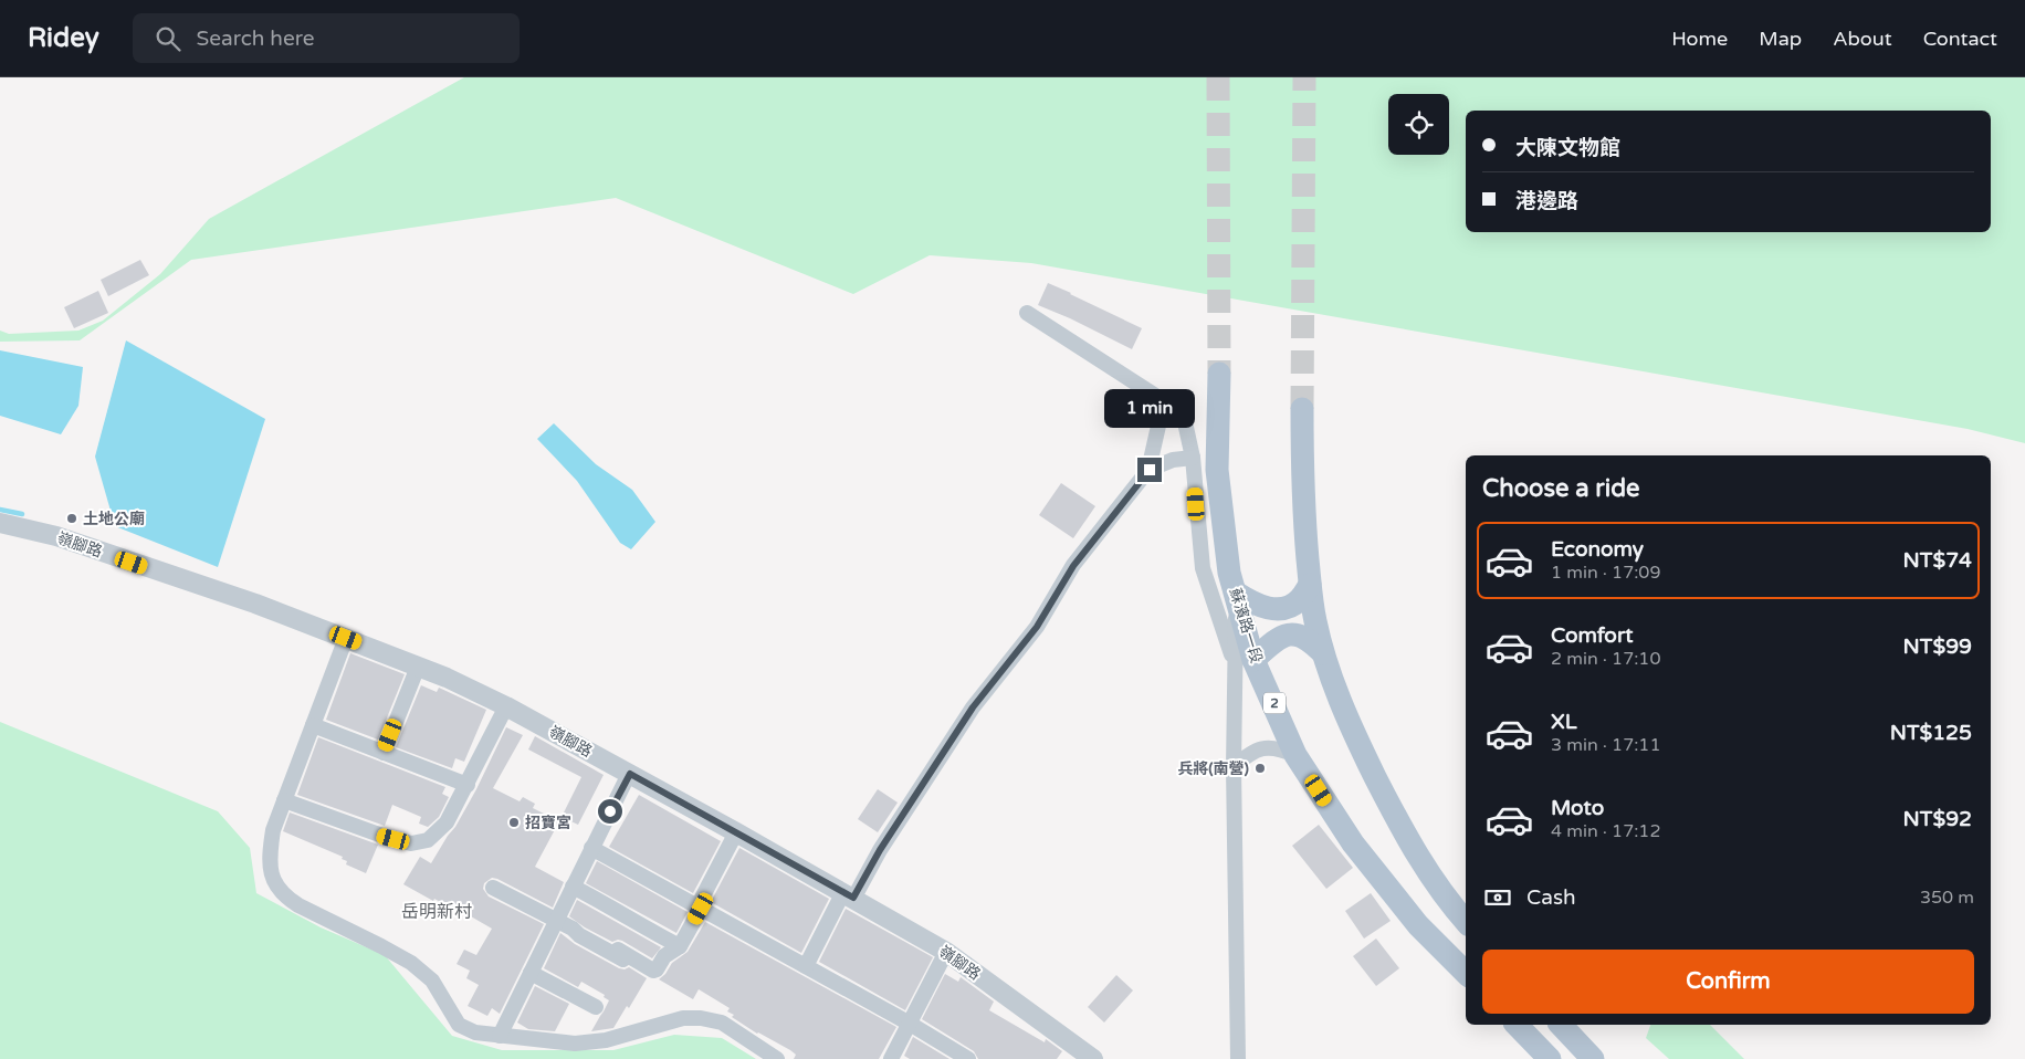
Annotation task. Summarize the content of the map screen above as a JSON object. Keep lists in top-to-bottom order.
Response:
{
  "streets": {
    "main road": ["蘇濱路一段", "2"],
    "street": ["嶺腳路"]
  },
  "districts": ["岳明新村"],
  "places": ["土地公廟", "兵將(南營)", "招寶宮"],
  "page": {
    "header": "Ridey",
    "search": "Search here",
    "nav": [
      "Home",
      "Map",
      "About",
      "Contact"
    ],
    "banner": ["大陳文物館", "港邊路"],
    "bubble": "1 min",
    "heading": "Choose a ride",
    "list": [
      {
        "name": "Economy",
        "note": "1 min · 17:09",
        "value": "NT$74"
      },
      {
        "name": "Comfort",
        "note": "2 min · 17:10",
        "value": "NT$99"
      },
      {
        "name": "XL",
        "note": "3 min · 17:11",
        "value": "NT$125"
      },
      {
        "name": "Moto",
        "note": "4 min · 17:12",
        "value": "NT$92"
      }
    ],
    "pay": ["Cash", "350 m"],
    "buttons": "Confirm"
  }
}
